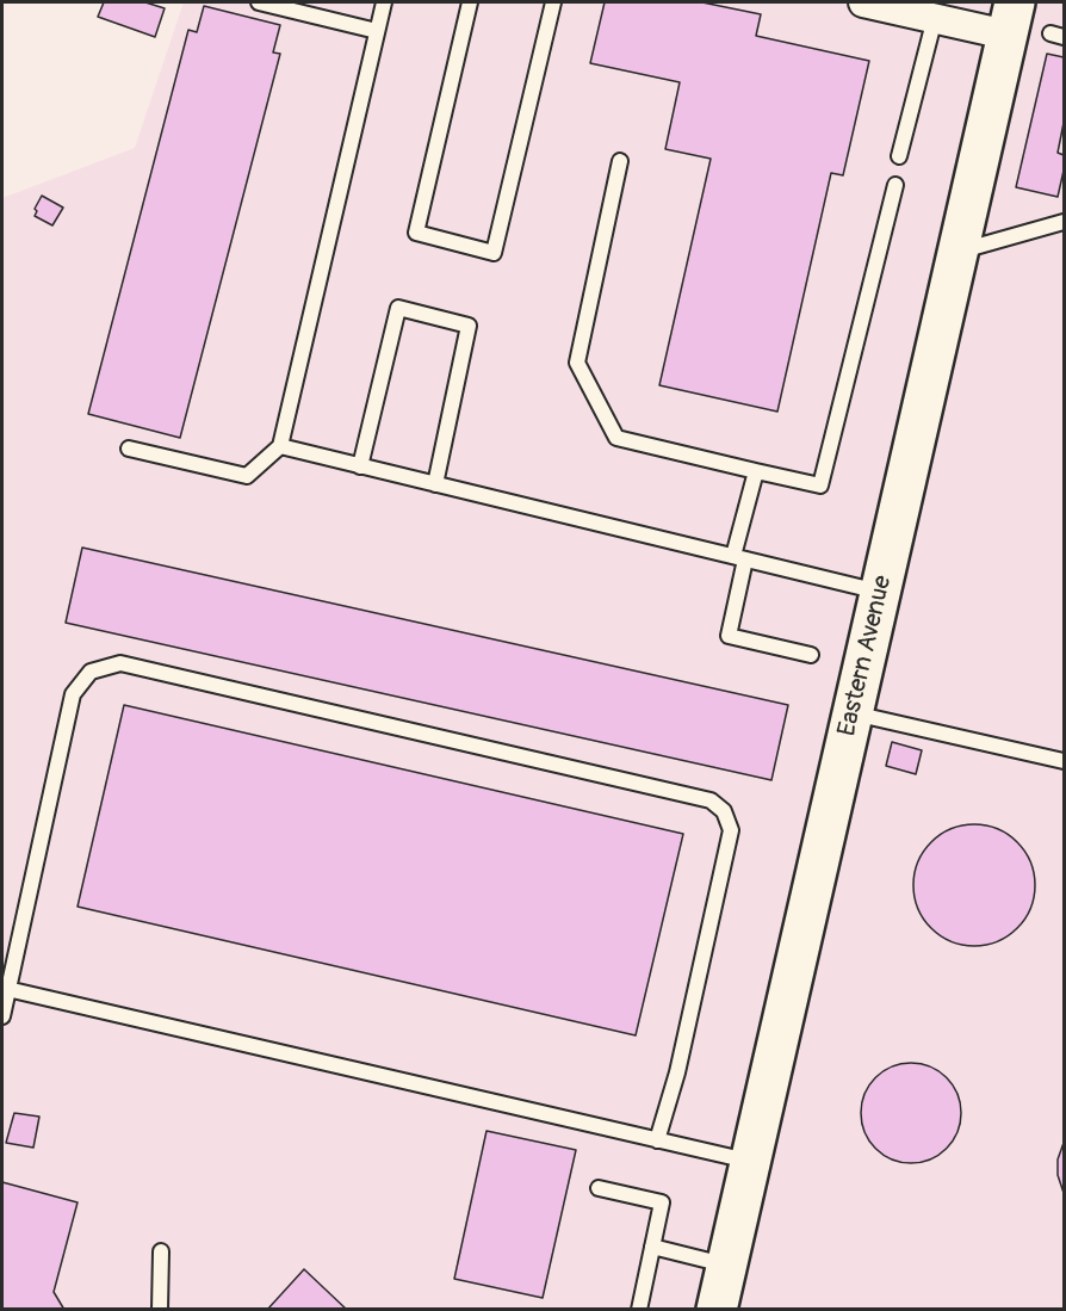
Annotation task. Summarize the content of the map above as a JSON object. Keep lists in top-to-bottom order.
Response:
{
  "streets": {
    "main road": ["Eastern Avenue"]
  }
}
